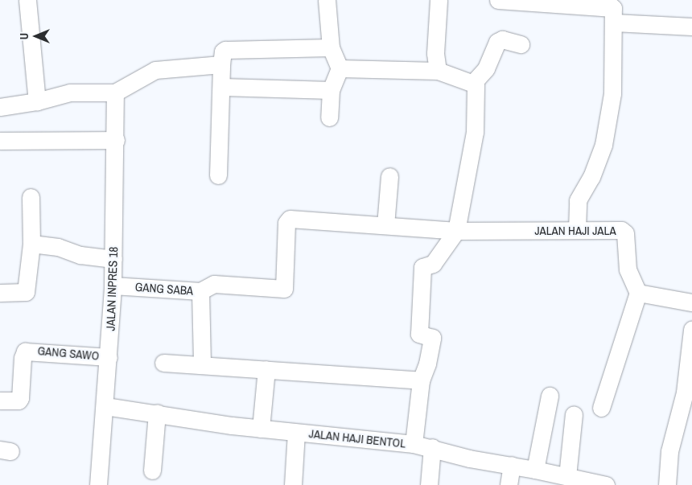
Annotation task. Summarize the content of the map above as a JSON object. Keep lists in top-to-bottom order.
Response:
{
  "streets": {
    "street": [
      "JALAN HAJI JALA",
      "JALAN INPRES 18",
      "GANG SABA",
      "GANG SAWO",
      "JALAN HAJI BENTOL"
    ]
  },
  "crossings": [
    ["JALAN HAJI JALA", "GANG SABA"],
    ["JALAN INPRES 18", "GANG SABA"],
    ["JALAN INPRES 18", "GANG SAWO"],
    ["JALAN INPRES 18", "JALAN HAJI BENTOL"]
  ],
  "north": "left"
}
